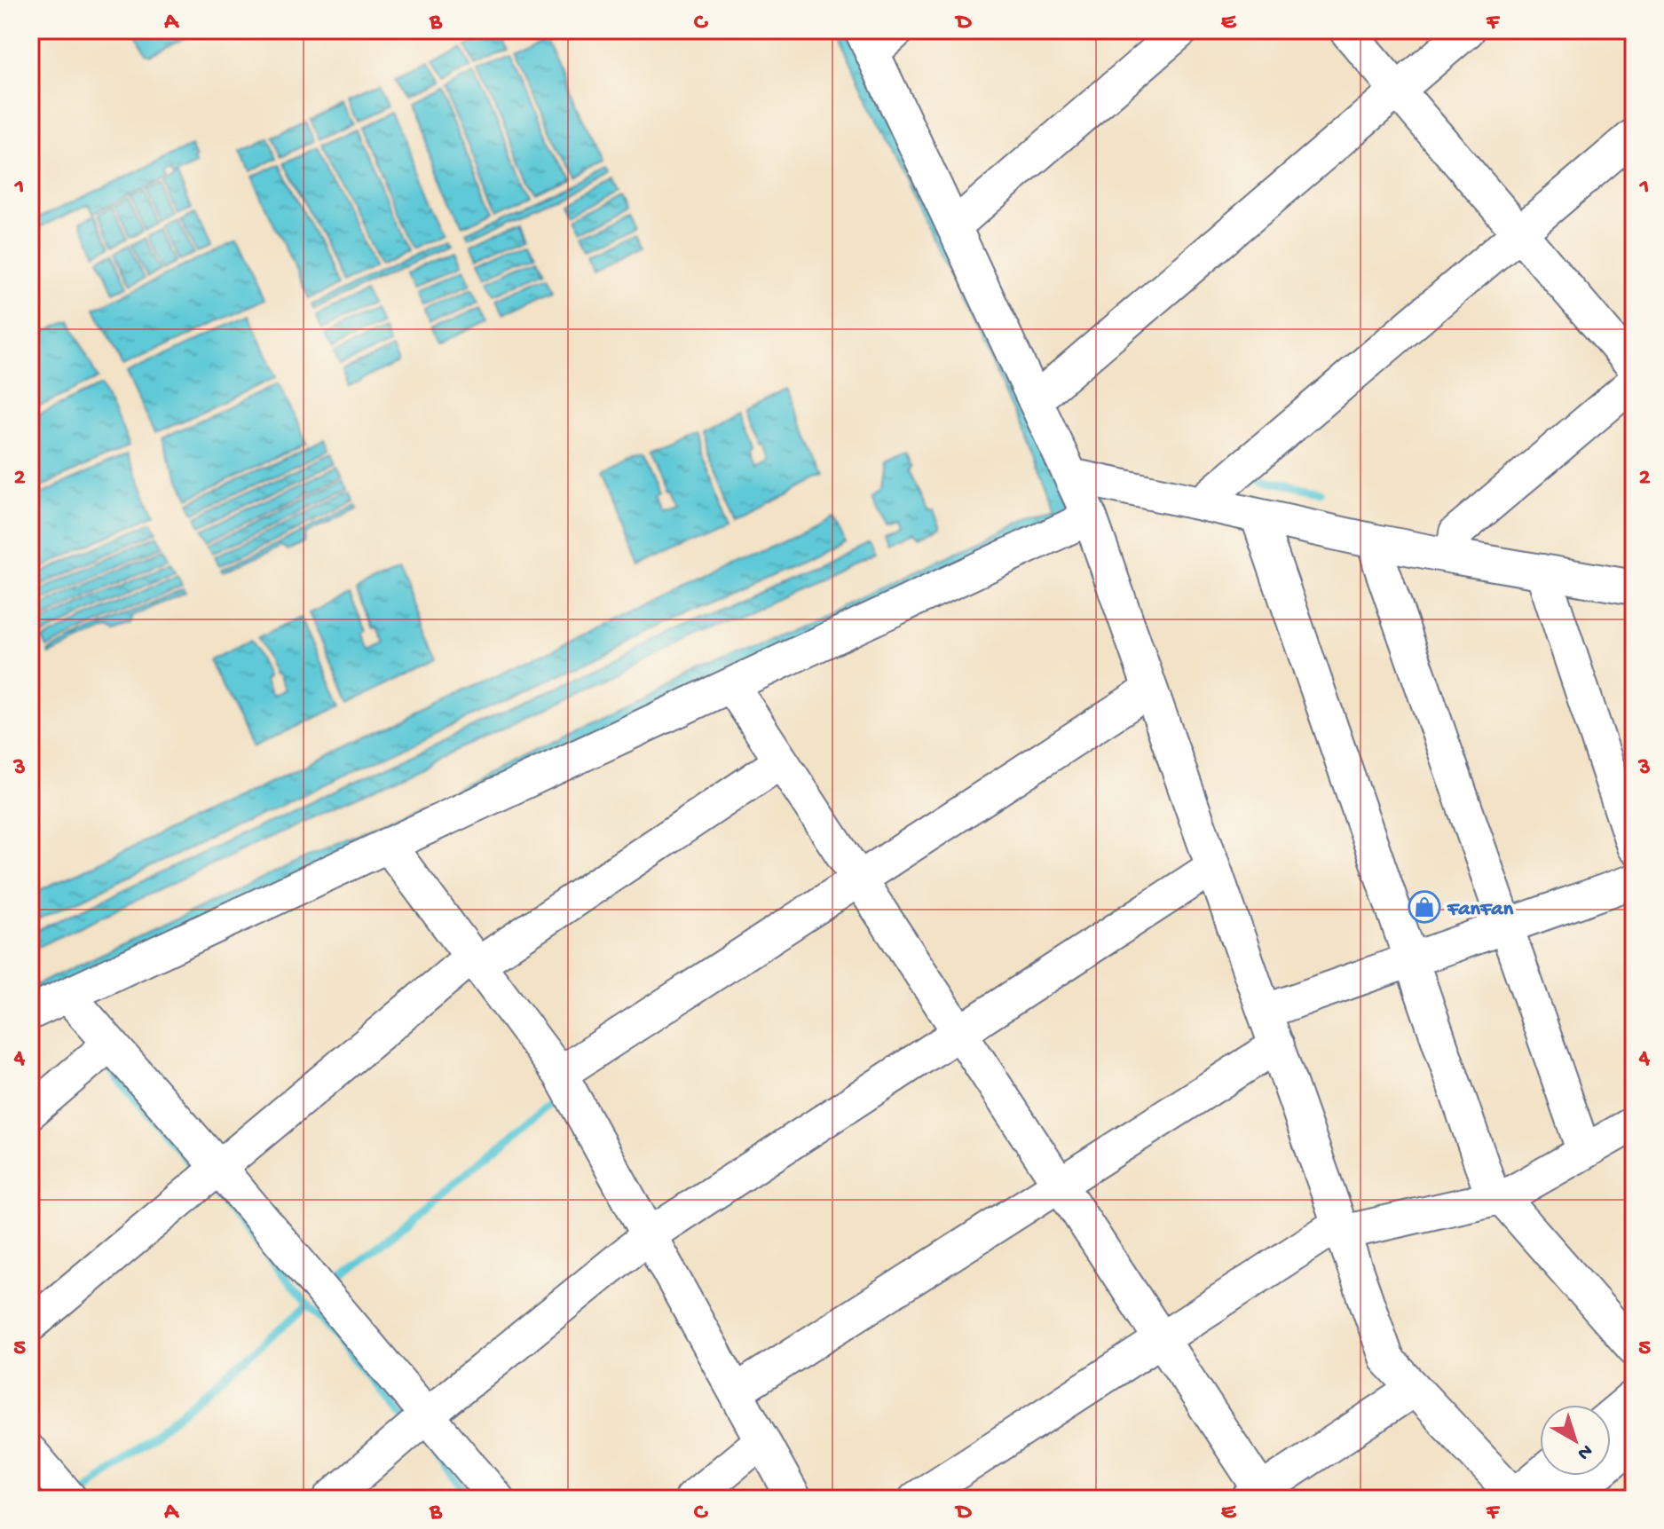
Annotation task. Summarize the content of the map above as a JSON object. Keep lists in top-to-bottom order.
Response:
{
  "places": {
    "shop": ["FanFan"]
  },
  "north": "bottom right",
  "grid": {
    "columns": [
      "A",
      "B",
      "C",
      "D",
      "E",
      "F"
    ],
    "rows": [
      "1",
      "2",
      "3",
      "4",
      "5"
    ]
  }
}
